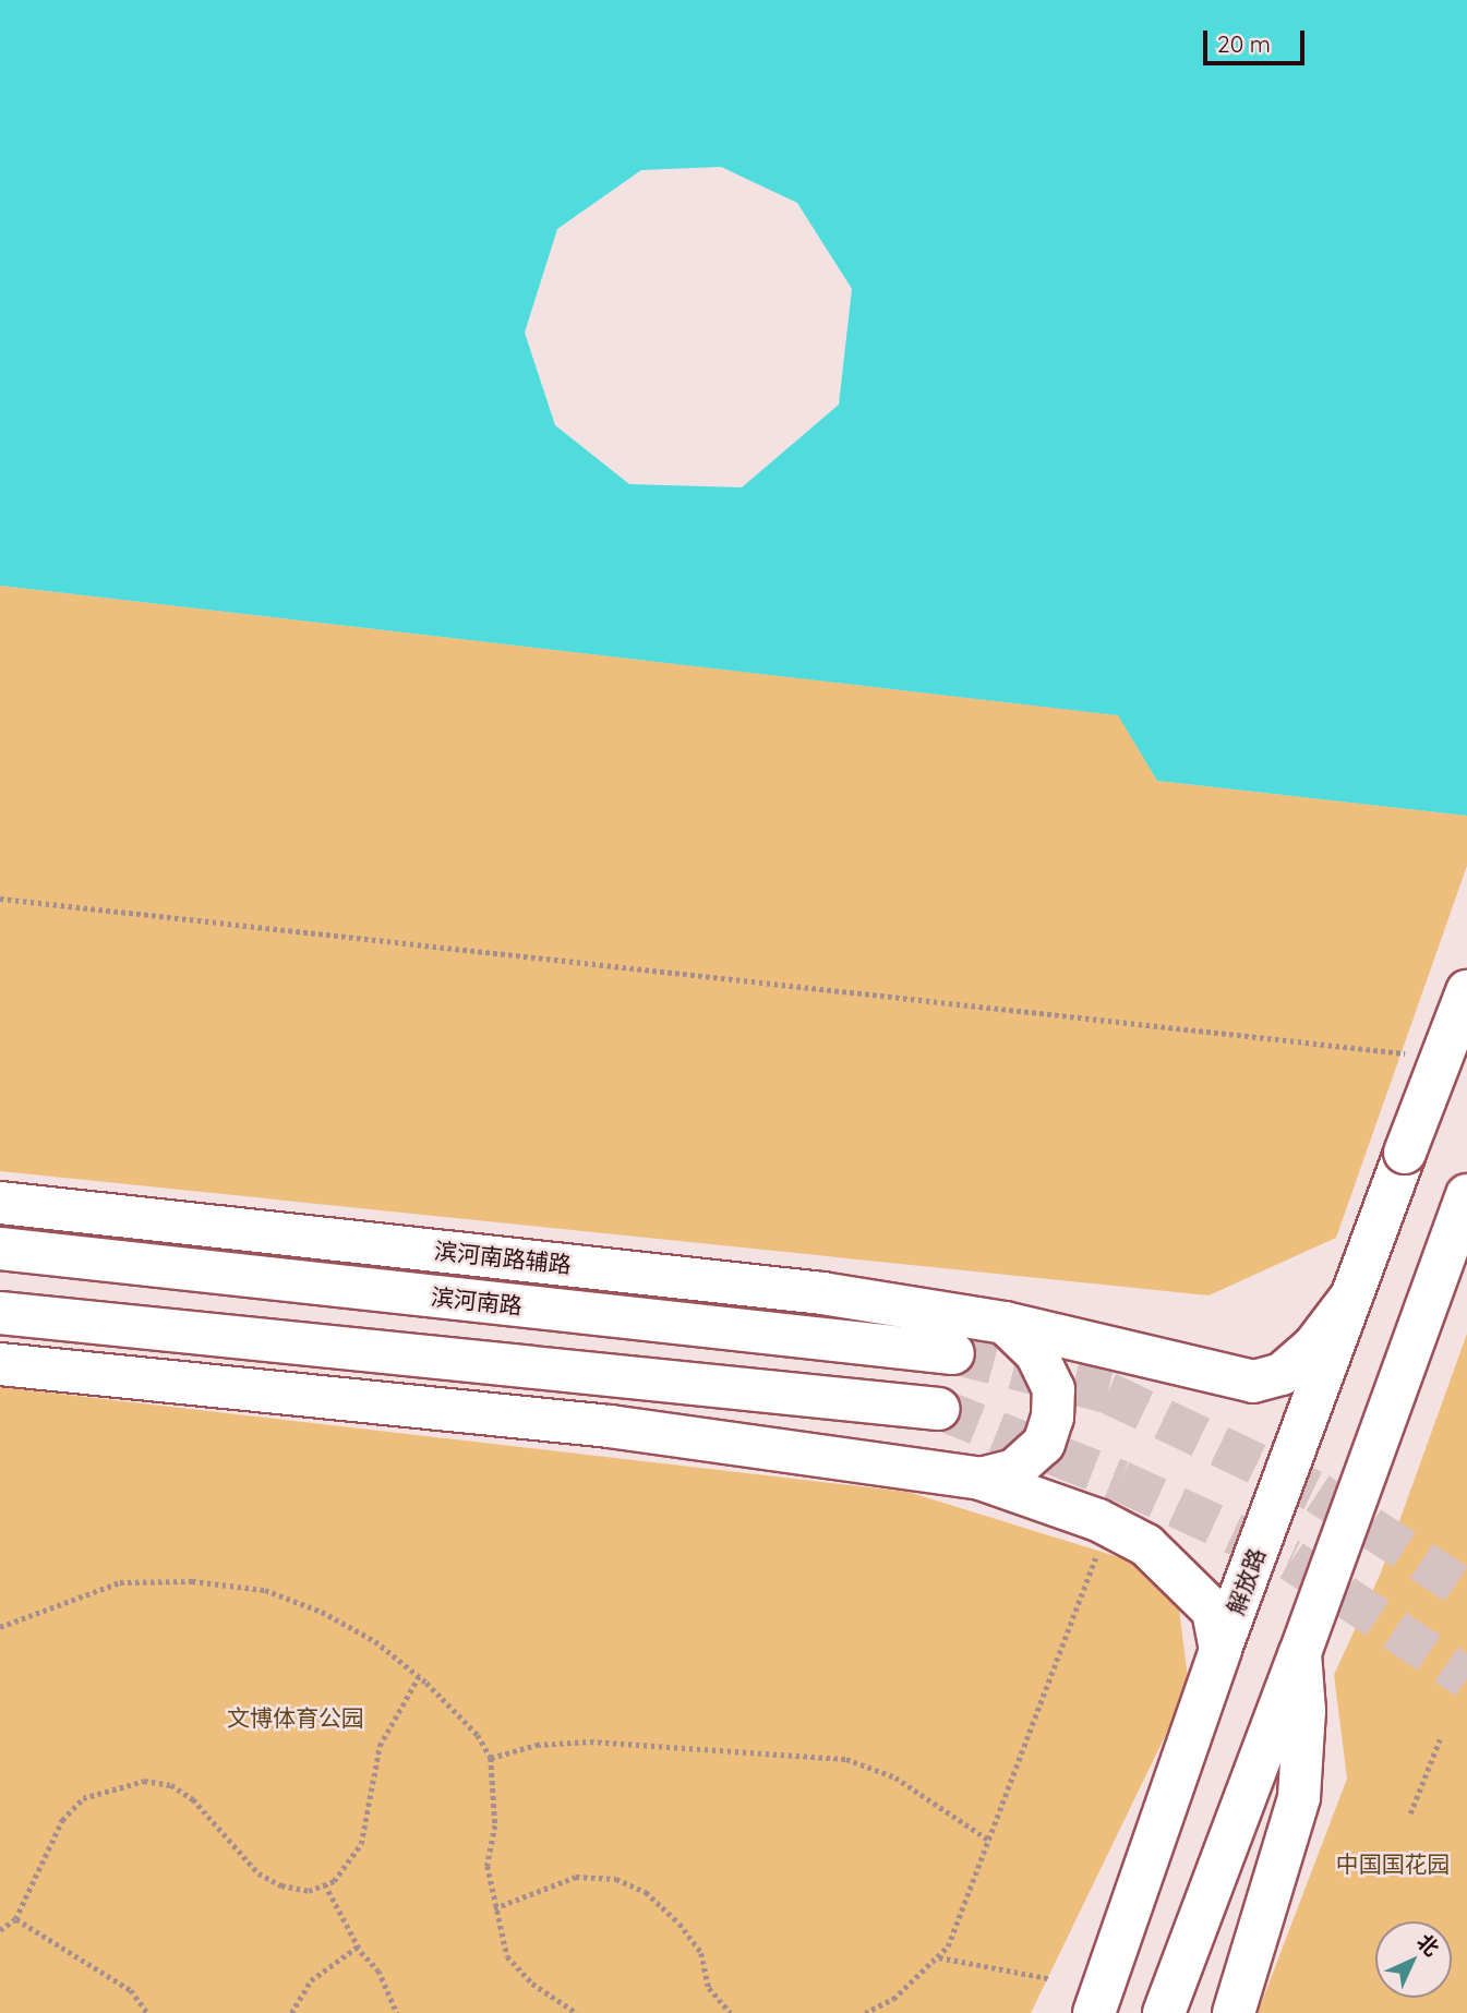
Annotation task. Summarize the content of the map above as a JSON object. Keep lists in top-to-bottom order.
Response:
{
  "streets": {
    "main road": ["滨河南路辅路", "滨河南路", "解放路"]
  },
  "crossings": [
    ["滨河南路辅路", "解放路"]
  ],
  "parks": ["文博体育公园", "中国国花园"],
  "scale_bar": "20 m",
  "north": "top right"
}
